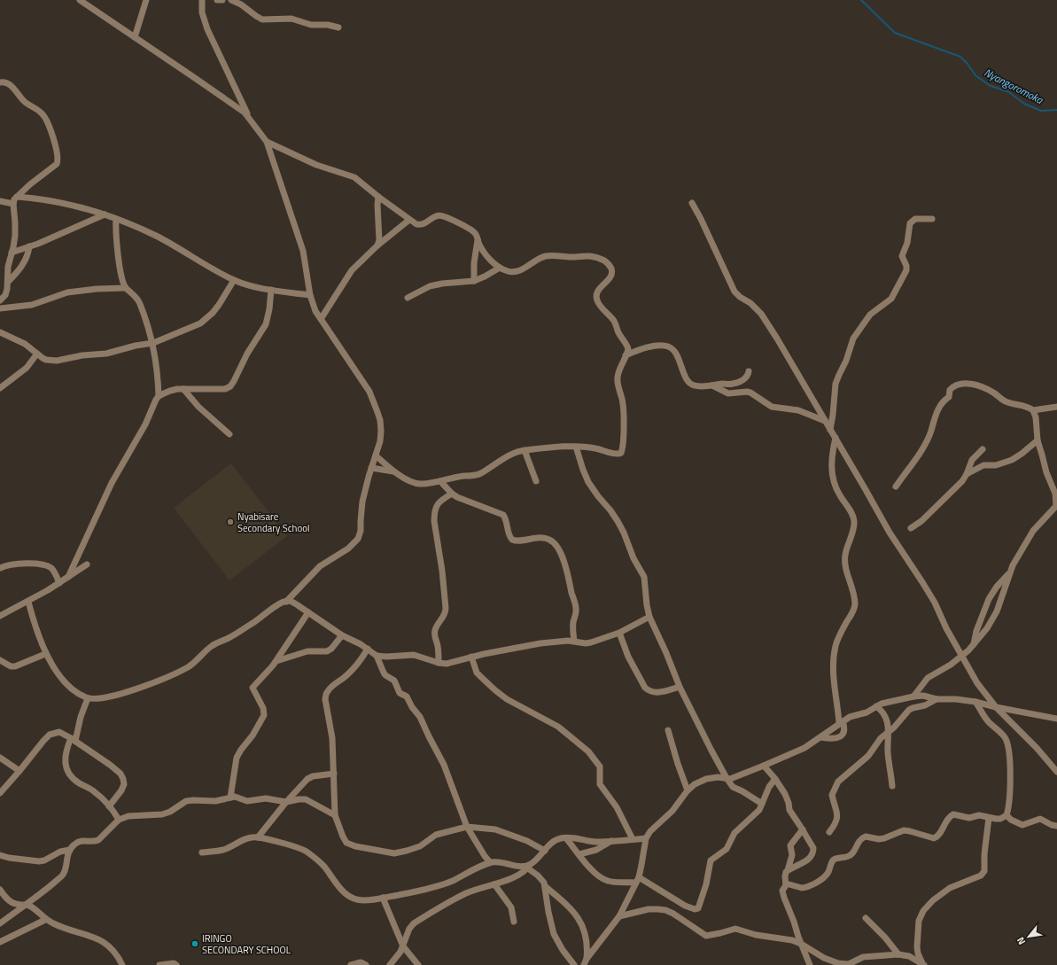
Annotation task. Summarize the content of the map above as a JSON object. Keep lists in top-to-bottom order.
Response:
{
  "water": ["Nyangoromoka"],
  "places": ["Nyabisare Secondary School", "IRINGO SECONDARY SCHOOL"],
  "north": "bottom left"
}
